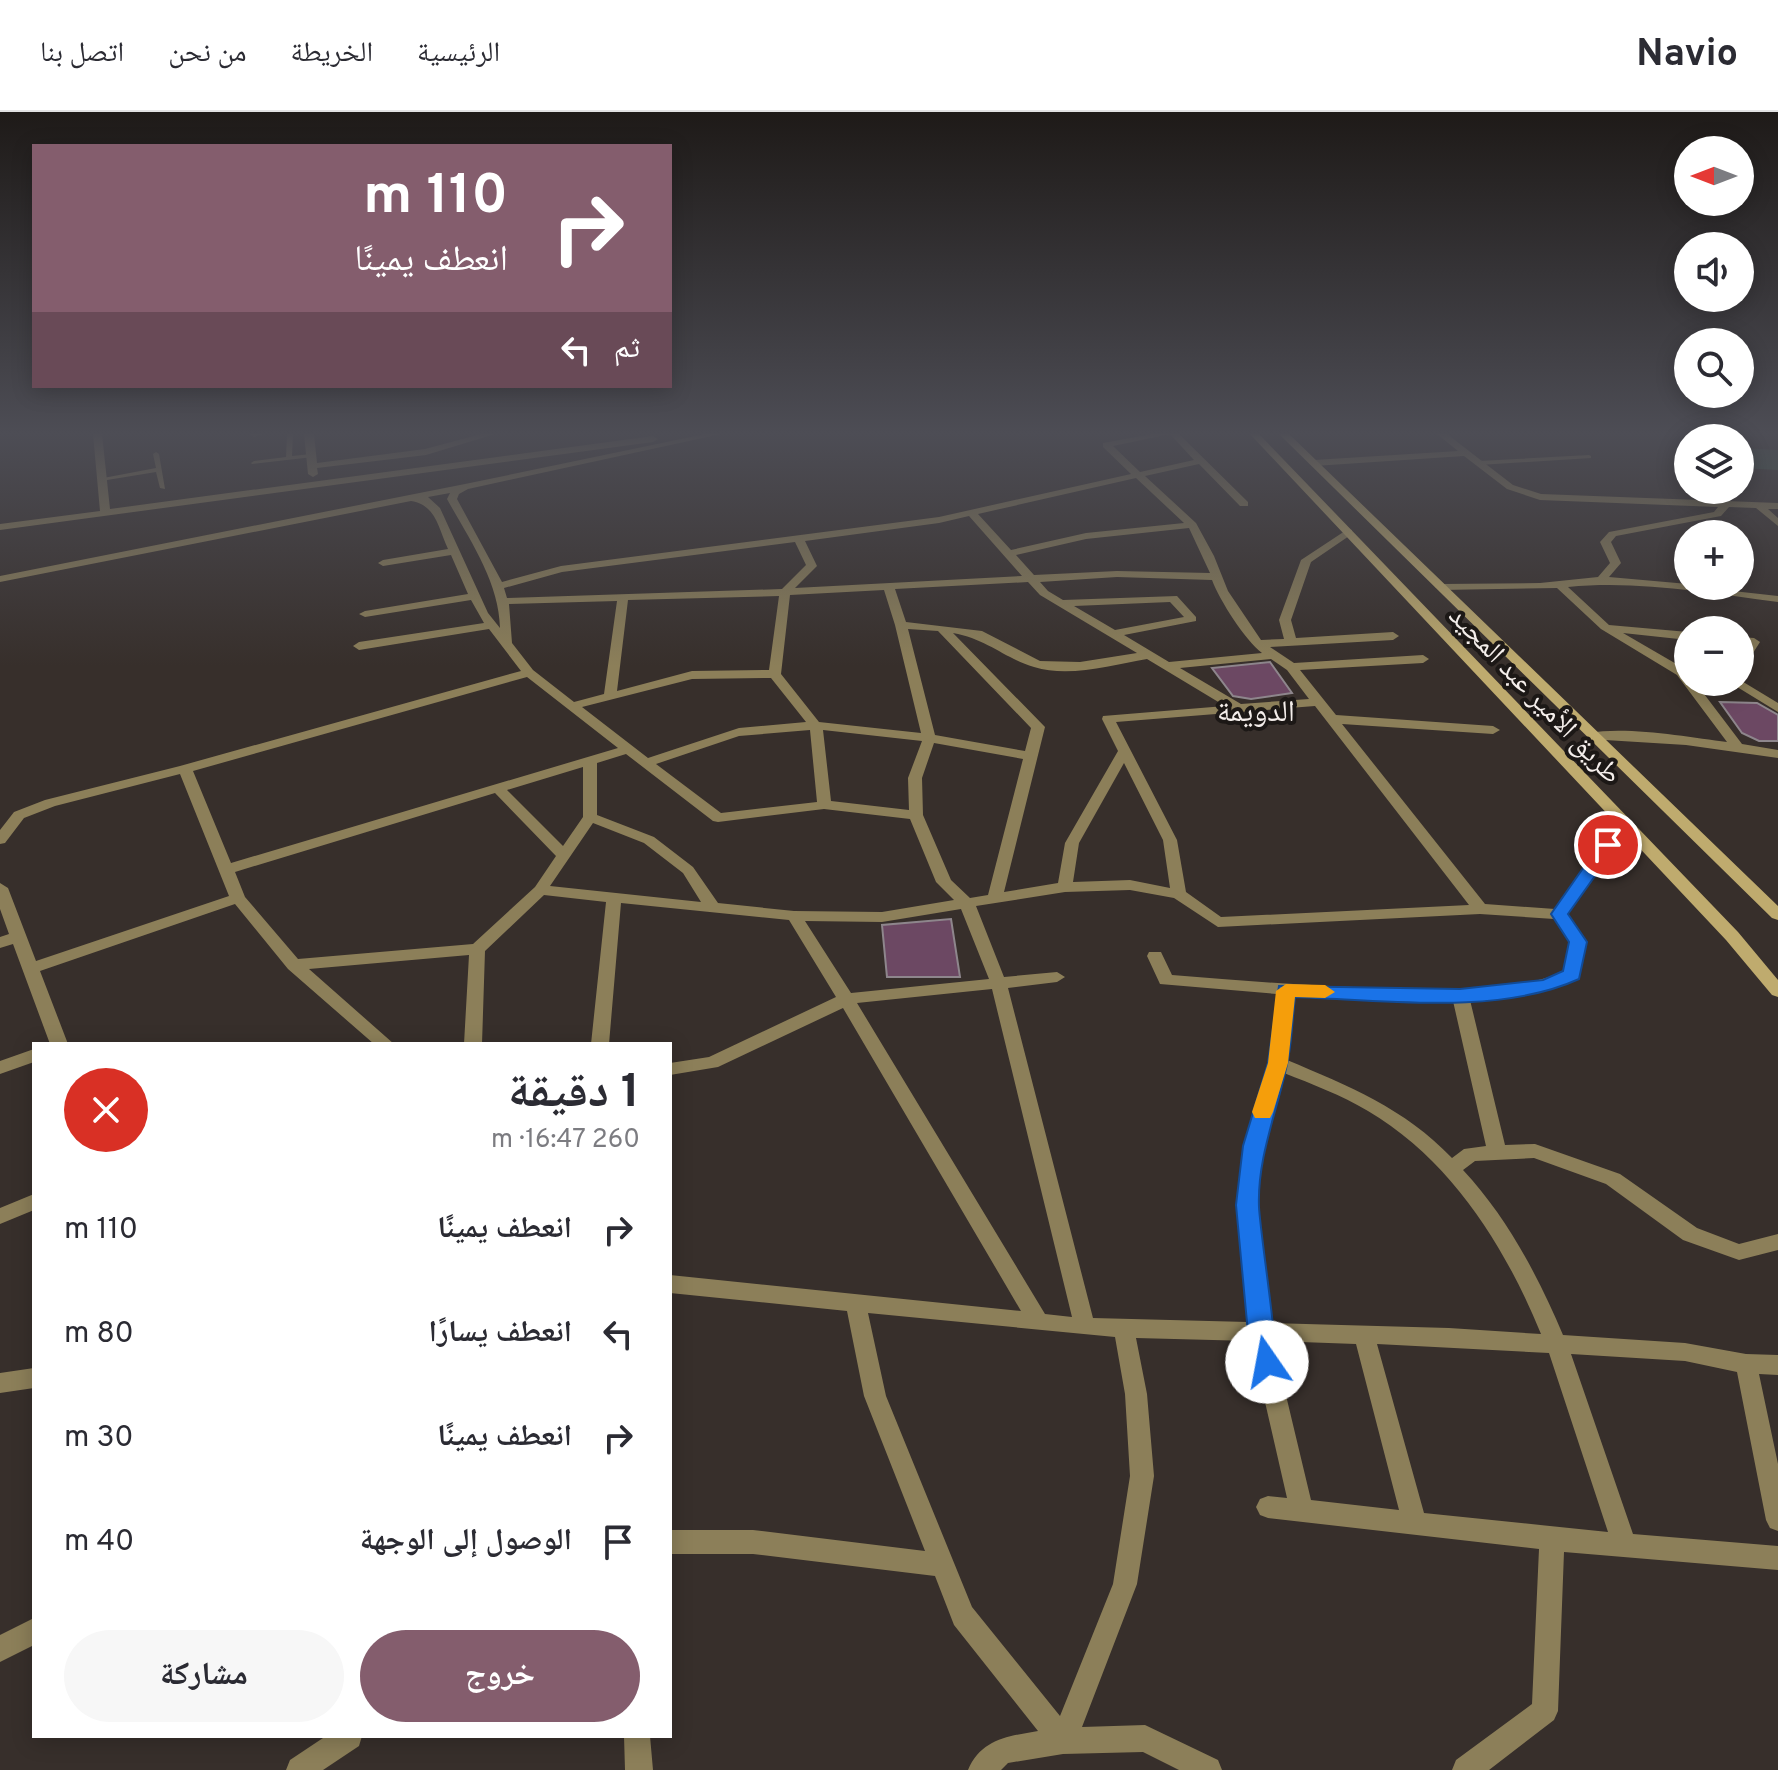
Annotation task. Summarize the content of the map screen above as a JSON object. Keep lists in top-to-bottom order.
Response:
{
  "streets": {
    "main road": ["طريق الأمير عبد المجيد"]
  },
  "districts": ["الدويمة"],
  "north": "left",
  "page": {
    "header": "Navio",
    "nav": [
      "الرئيسية",
      "الخريطة",
      "من نحن",
      "اتصل بنا"
    ],
    "map_buttons": ["+", "−"],
    "turn": ["110 m", "انعطف يمينًا"],
    "then": "ثم",
    "heading": ["1 دقيقة", "260 m · 16:47"],
    "list": [
      {
        "name": "انعطف يمينًا",
        "value": "110 m"
      },
      {
        "name": "انعطف يسارًا",
        "value": "80 m"
      },
      {
        "name": "انعطف يمينًا",
        "value": "30 m"
      },
      {
        "name": "الوصول إلى الوجهة",
        "value": "40 m"
      }
    ],
    "buttons": ["خروج", "مشاركة"]
  }
}
